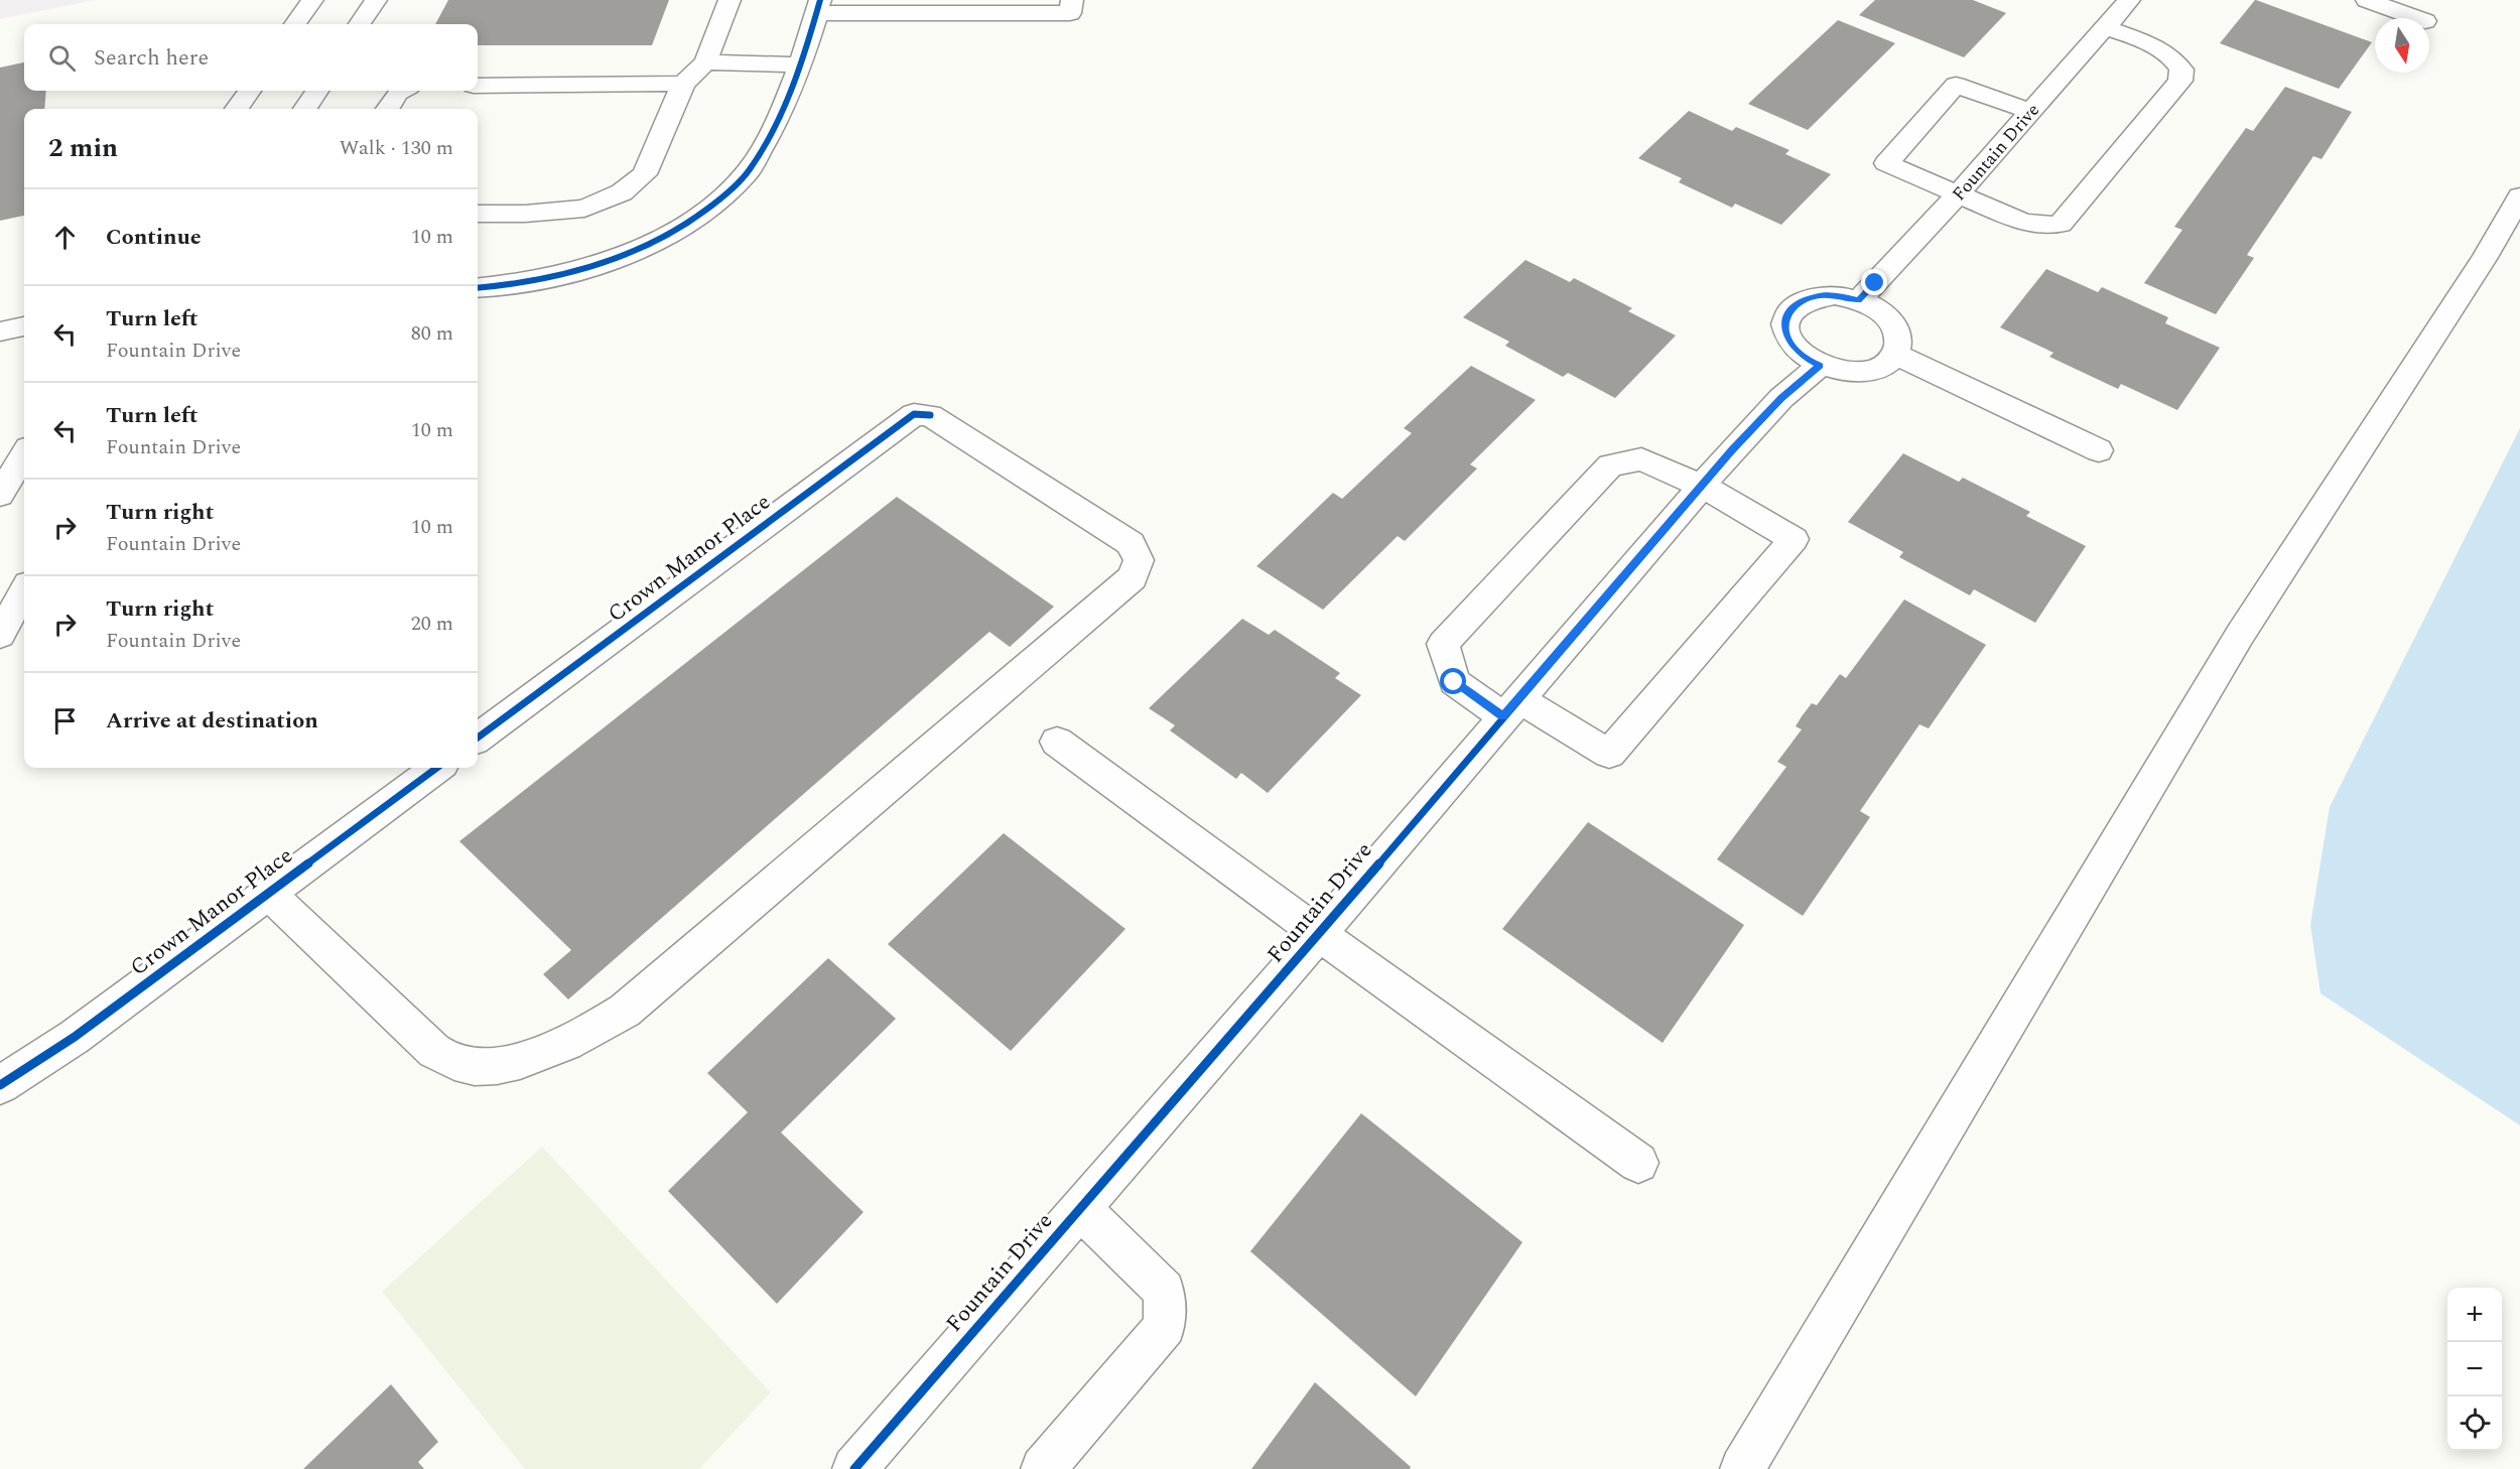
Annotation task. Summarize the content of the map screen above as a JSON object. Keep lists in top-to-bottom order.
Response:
{
  "streets": {
    "street": ["Fountain Drive", "Crown Manor Place"]
  },
  "north": "bottom",
  "page": {
    "search": "Search here",
    "heading": ["2 min", "Walk · 130 m"],
    "list": [
      ["Continue", "10 m"],
      ["Turn left", "Fountain Drive", "80 m"],
      ["Turn left", "Fountain Drive", "10 m"],
      ["Turn right", "Fountain Drive", "10 m"],
      ["Turn right", "Fountain Drive", "20 m"],
      "Arrive at destination"
    ],
    "map_buttons": ["+", "−"]
  }
}
